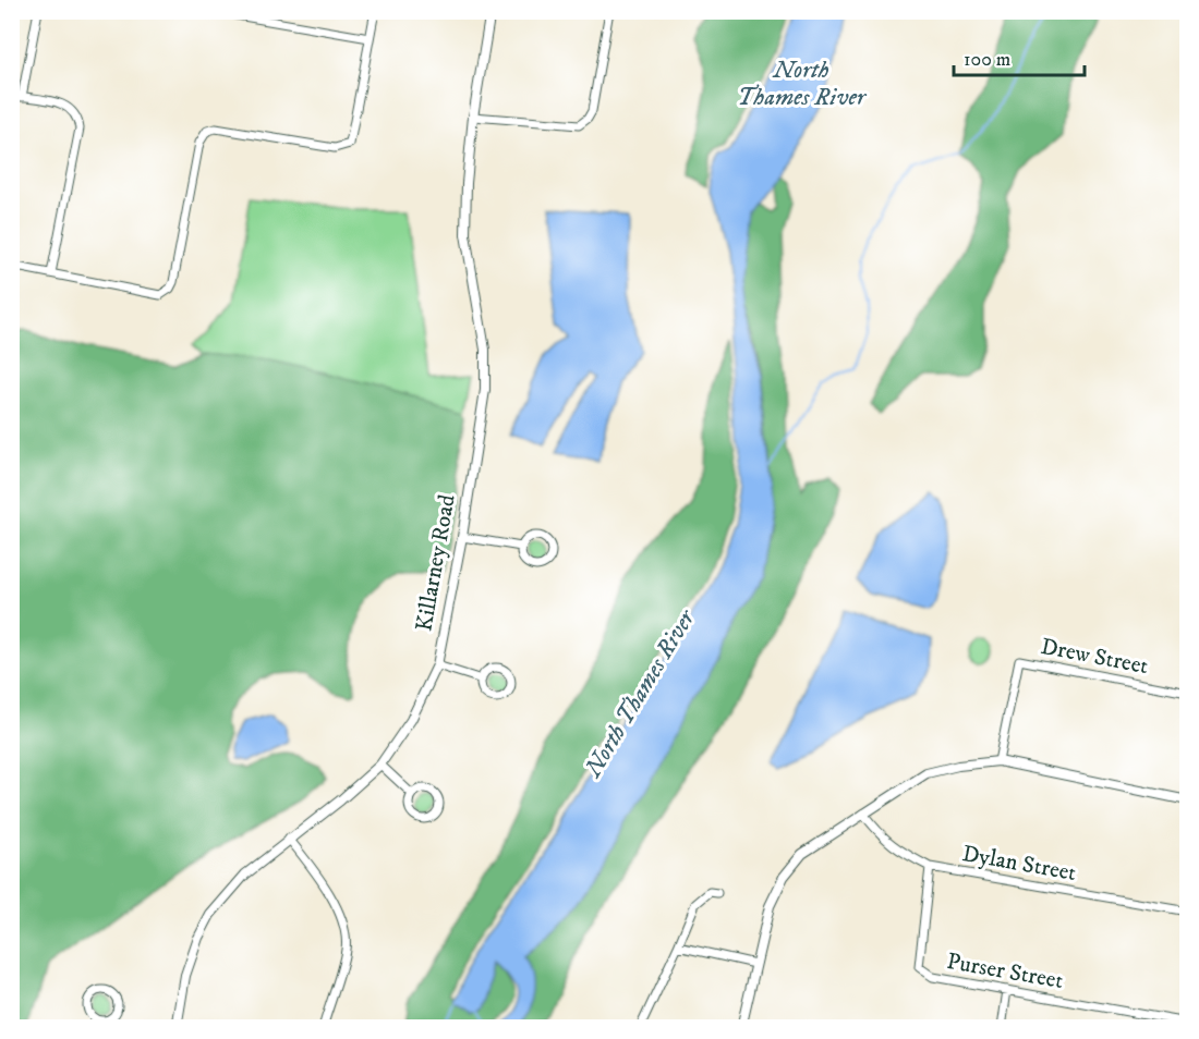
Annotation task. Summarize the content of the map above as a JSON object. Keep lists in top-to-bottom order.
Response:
{
  "streets": {
    "street": [
      "Killarney Road",
      "Drew Street",
      "Dylan Street",
      "Purser Street"
    ]
  },
  "crossings": [
    ["Dylan Street", "Purser Street"]
  ],
  "water": ["North Thames River"],
  "scale_bar": "100 m"
}
